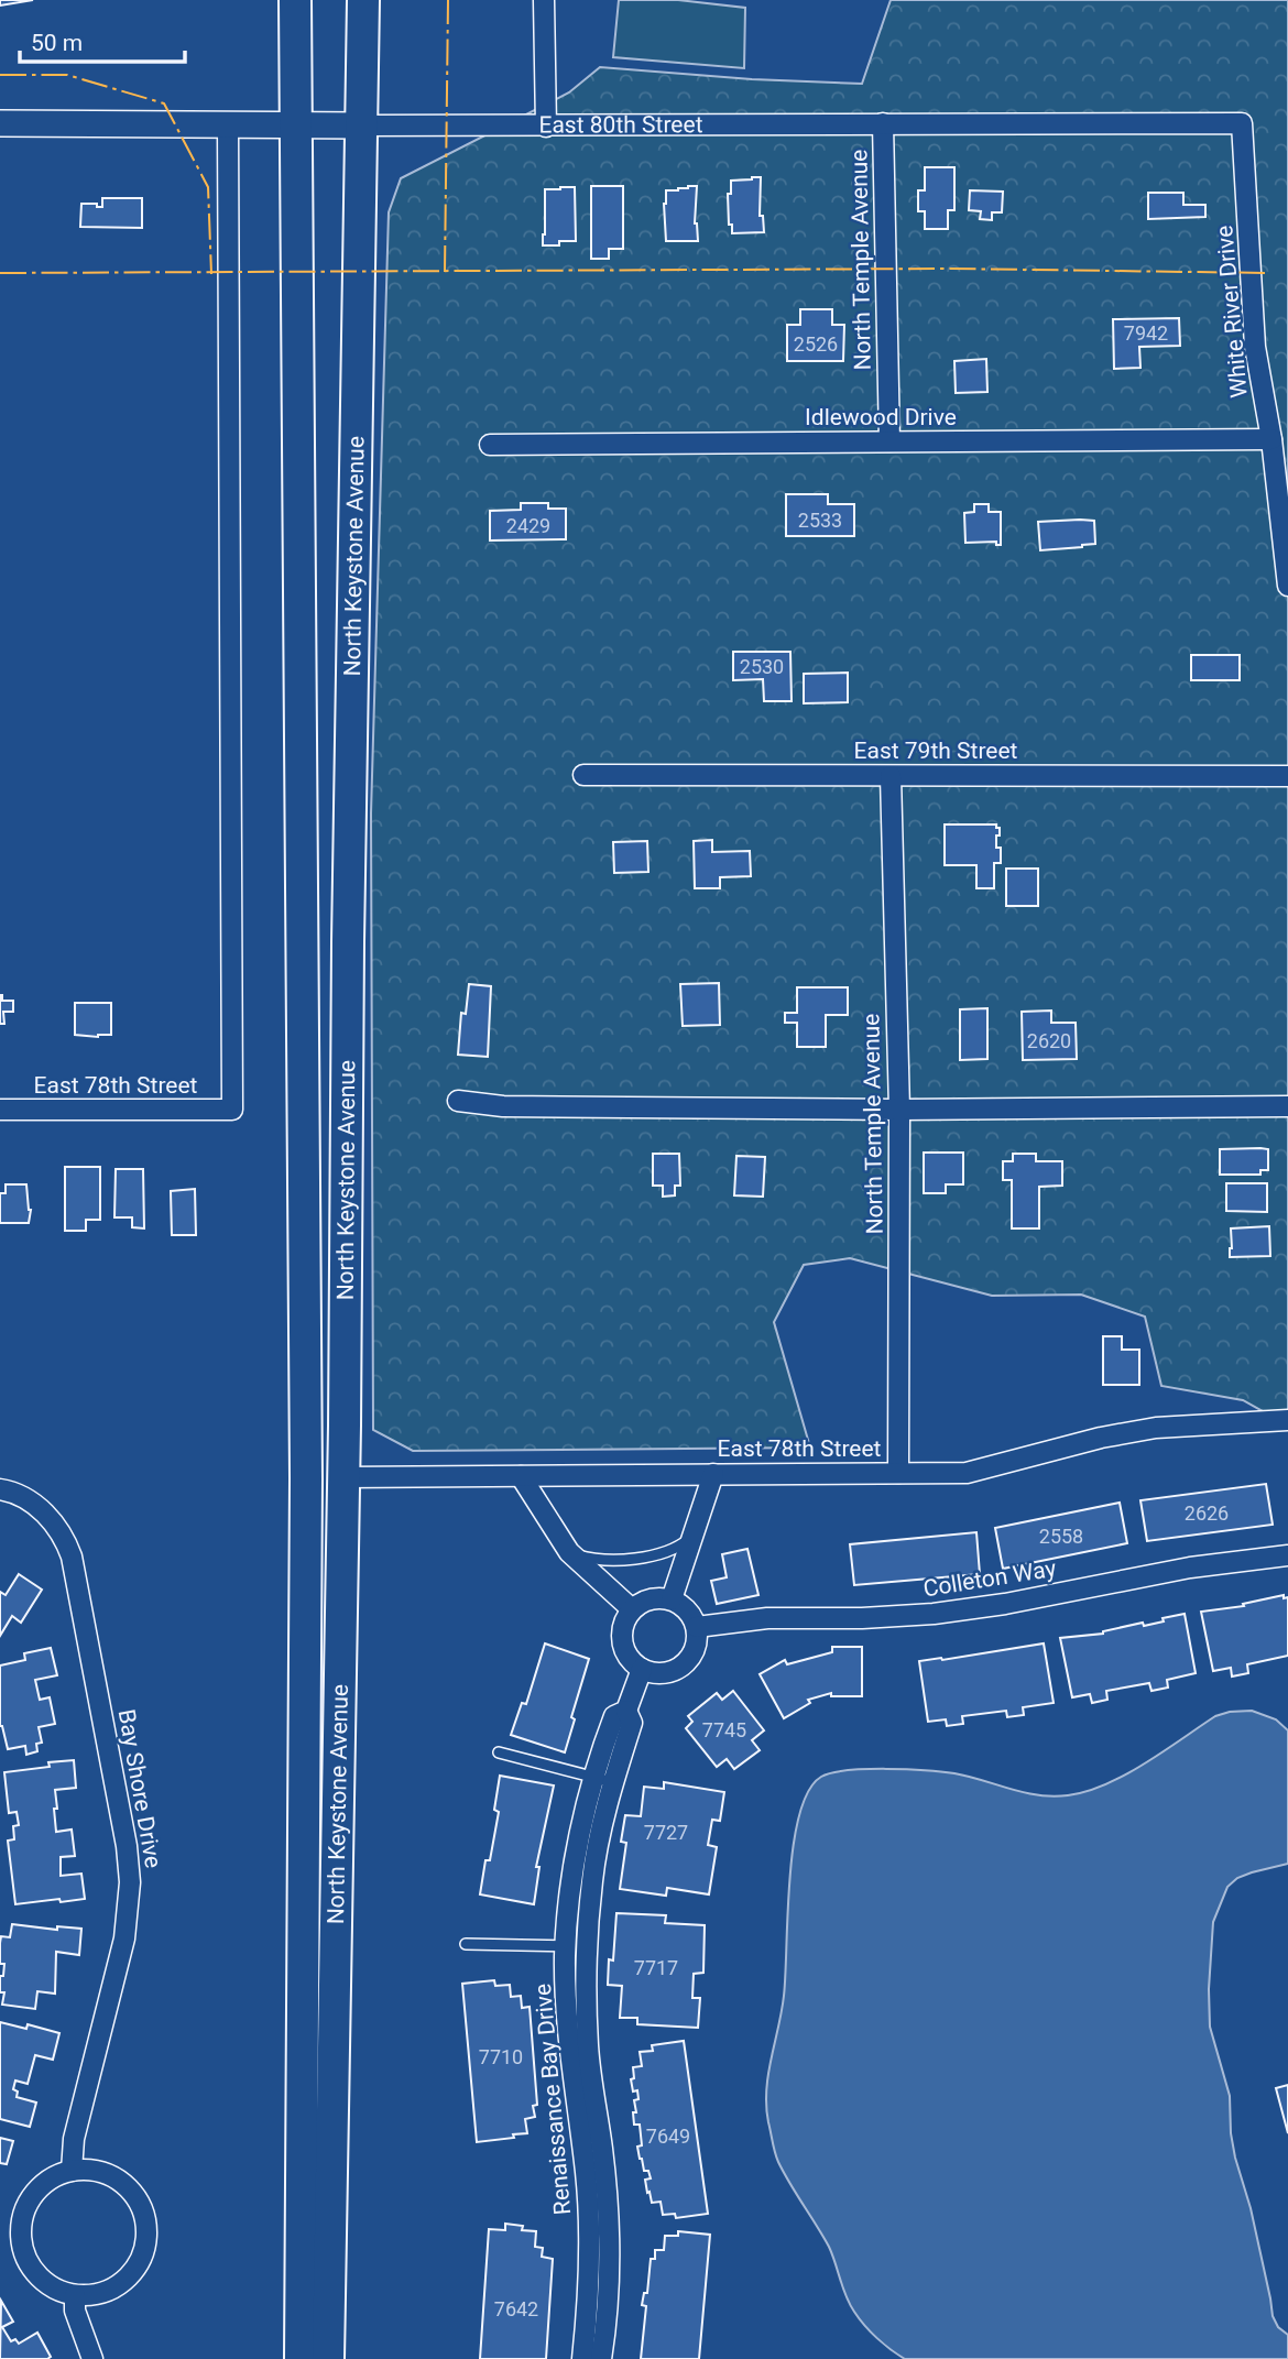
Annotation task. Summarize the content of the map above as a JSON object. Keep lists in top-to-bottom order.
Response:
{
  "streets": {
    "main road": ["North Keystone Avenue"],
    "street": [
      "East 80th Street",
      "North Temple Avenue",
      "White River Drive",
      "Idlewood Drive",
      "East 79th Street",
      "East 78th Street",
      "Colleton Way",
      "Bay Shore Drive",
      "Renaissance Bay Drive"
    ]
  },
  "crossings": [
    ["East 80th Street", "North Temple Avenue"],
    ["East 80th Street", "White River Drive"],
    ["East 80th Street", "North Keystone Avenue"],
    ["East 80th Street", "East 78th Street"],
    ["North Temple Avenue", "Idlewood Drive"],
    ["North Temple Avenue", "East 79th Street"],
    ["North Temple Avenue", "East 78th Street"],
    ["White River Drive", "Idlewood Drive"],
    ["North Keystone Avenue", "East 78th Street"],
    ["Colleton Way", "Renaissance Bay Drive"]
  ],
  "house_numbers": [
    "7942",
    "2526",
    "2533",
    "2429",
    "2530",
    "2620",
    "2626",
    "2558",
    "7745",
    "7727",
    "7717",
    "7710",
    "7649",
    "7642"
  ],
  "scale_bar": "50 m"
}
